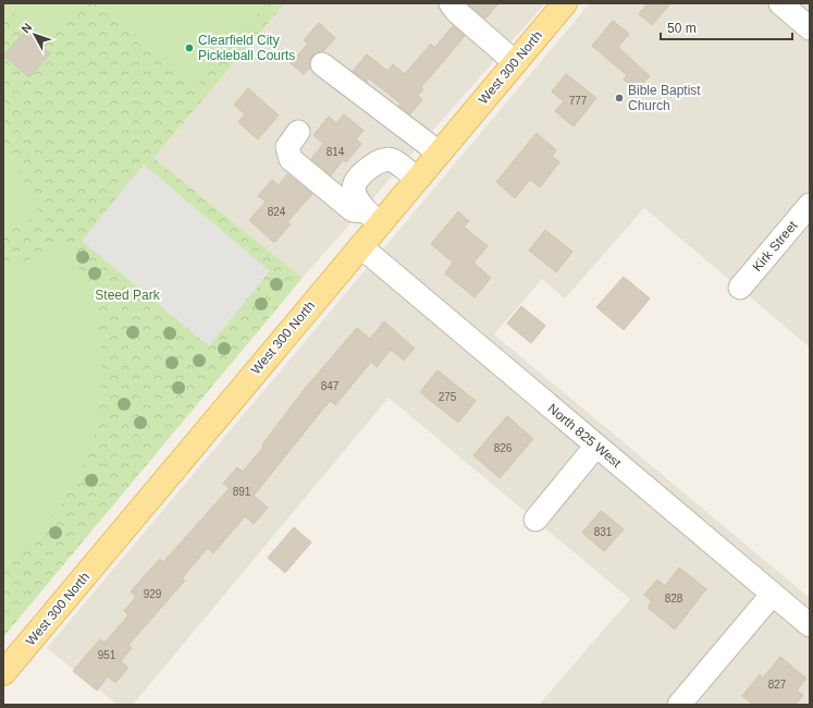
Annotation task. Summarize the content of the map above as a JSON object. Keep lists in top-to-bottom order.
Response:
{
  "streets": {
    "main road": ["West 300 North"],
    "street": ["Kirk Street", "North 825 West"]
  },
  "crossings": [
    ["West 300 North", "North 825 West"]
  ],
  "parks": ["Steed Park"],
  "places": ["Clearfield City Pickleball Courts", "Bible Baptist Church"],
  "house_numbers": [
    "777",
    "814",
    "824",
    "847",
    "275",
    "826",
    "891",
    "831",
    "929",
    "828",
    "951",
    "827"
  ],
  "scale_bar": "50 m",
  "north": "top left"
}
